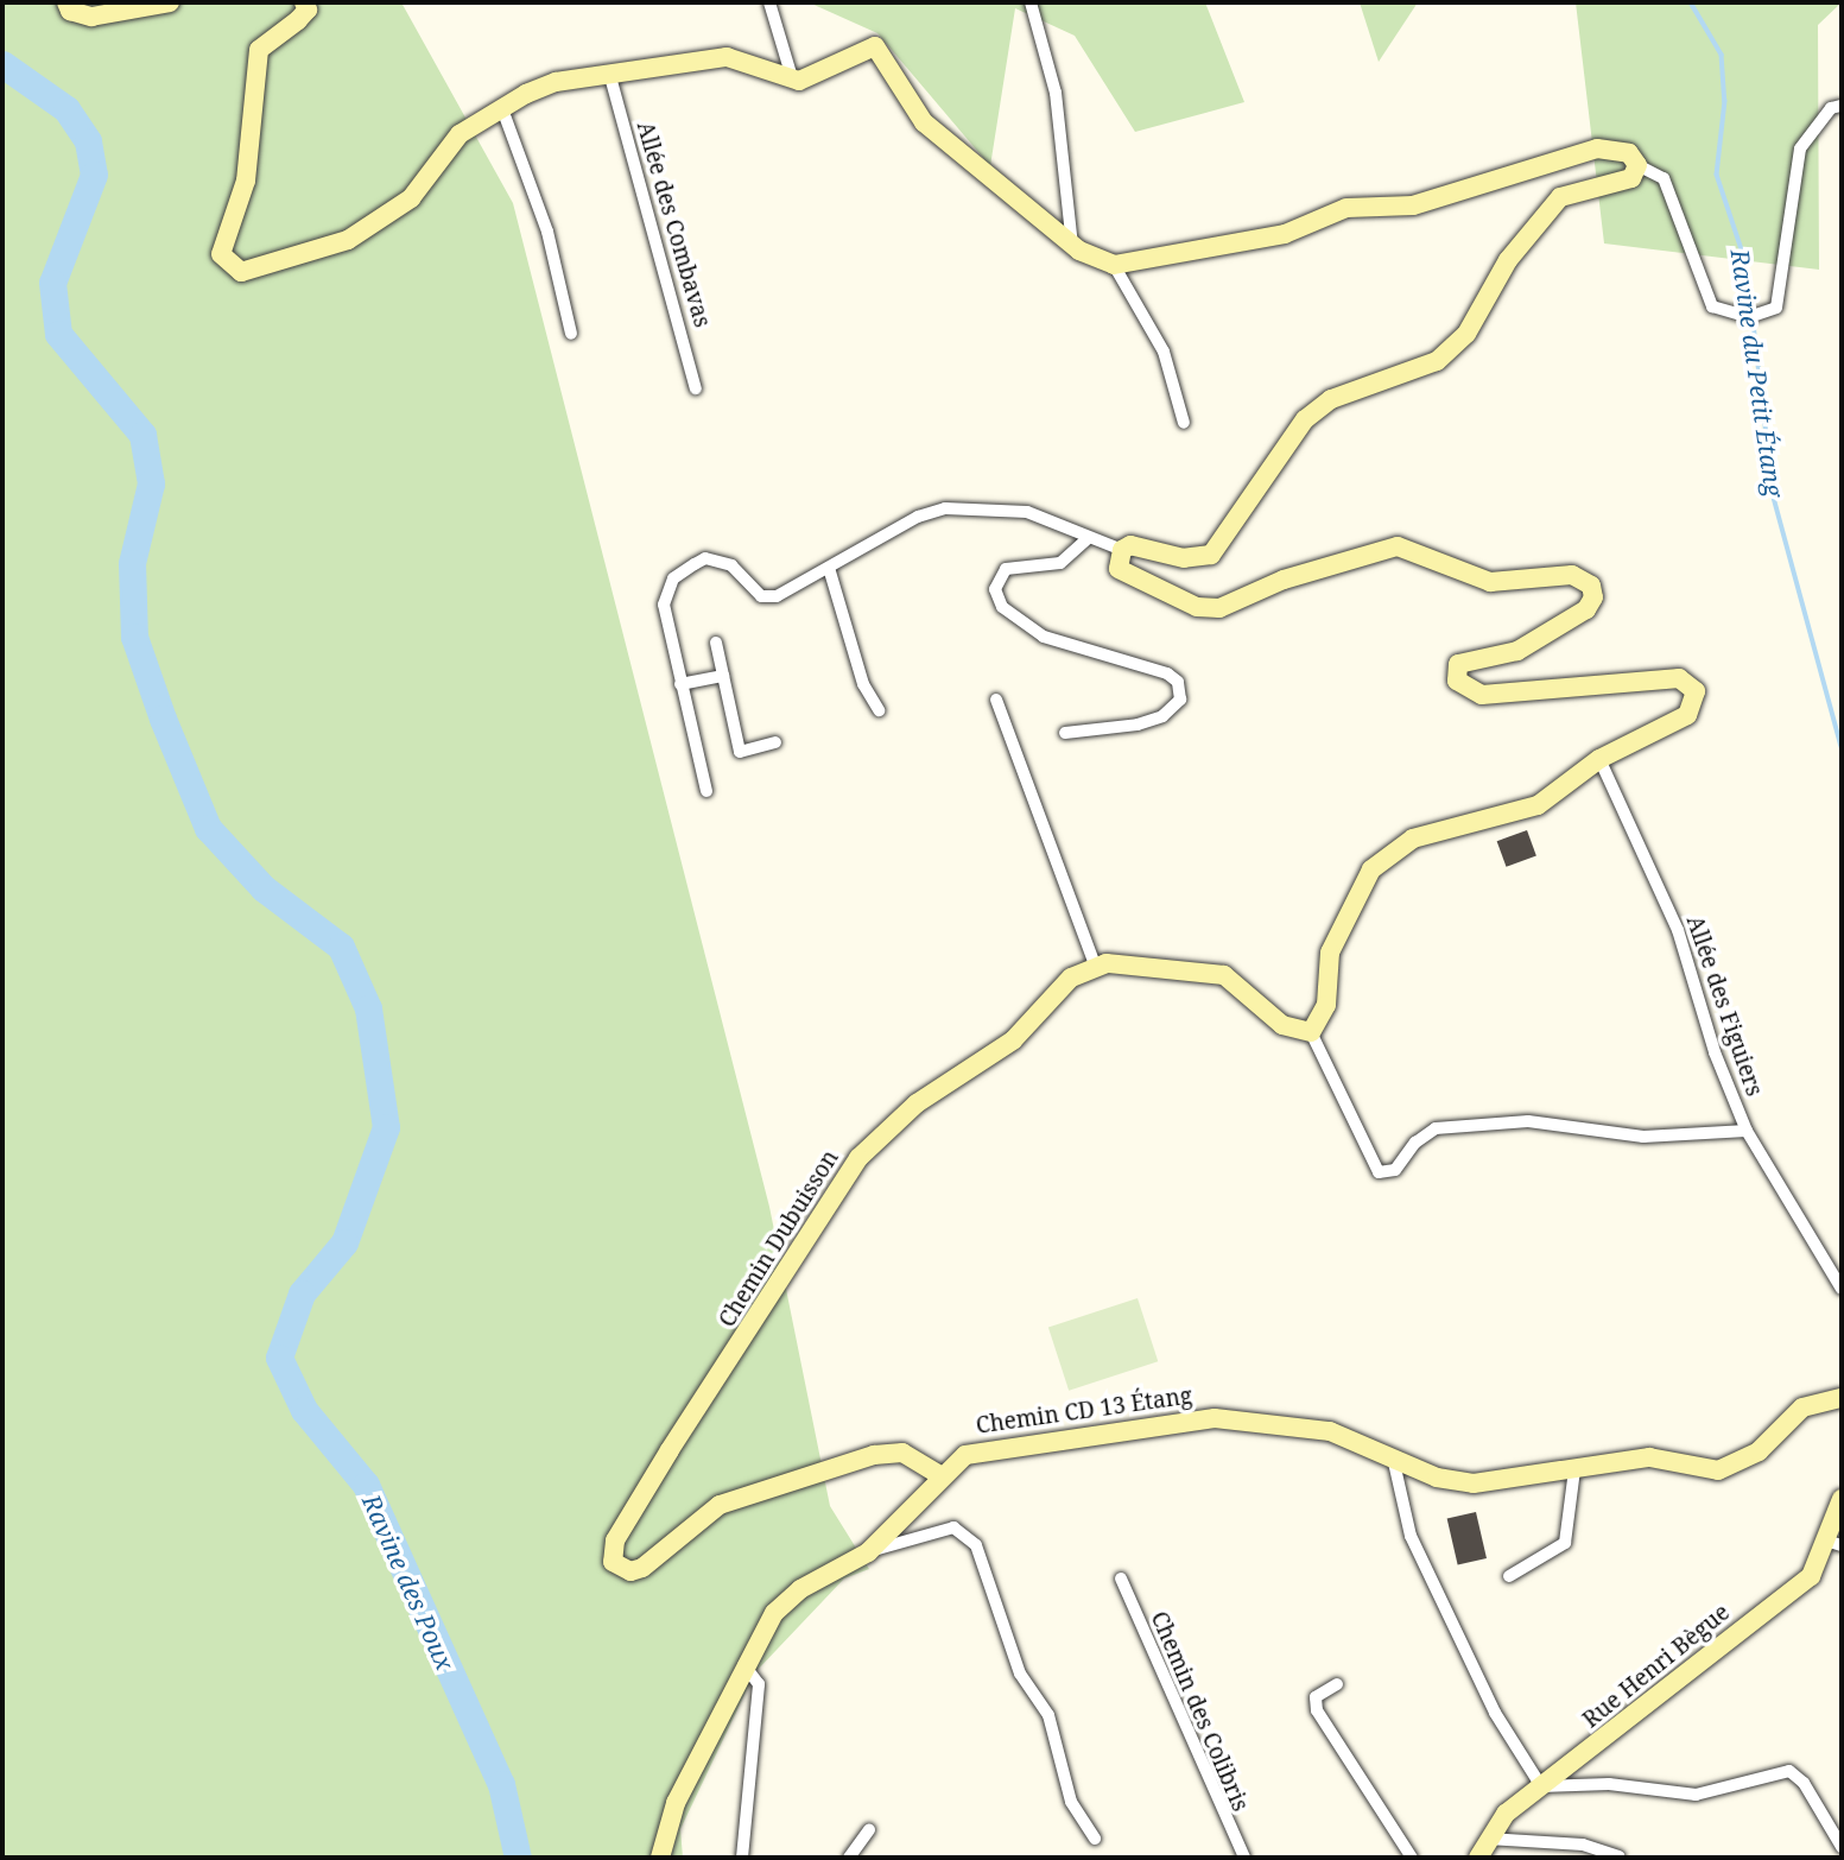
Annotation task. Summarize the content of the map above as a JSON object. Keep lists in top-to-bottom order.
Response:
{
  "streets": {
    "main road": ["Chemin Dubuisson", "Chemin CD 13 Étang", "Rue Henri Bègue"],
    "street": ["Allée des Combavas", "Allée des Figuiers", "Chemin des Colibris"]
  },
  "crossings": [
    ["Chemin Dubuisson", "Chemin CD 13 Étang"]
  ],
  "water": ["Ravine du Petit Étang", "Ravine des Poux"]
}
